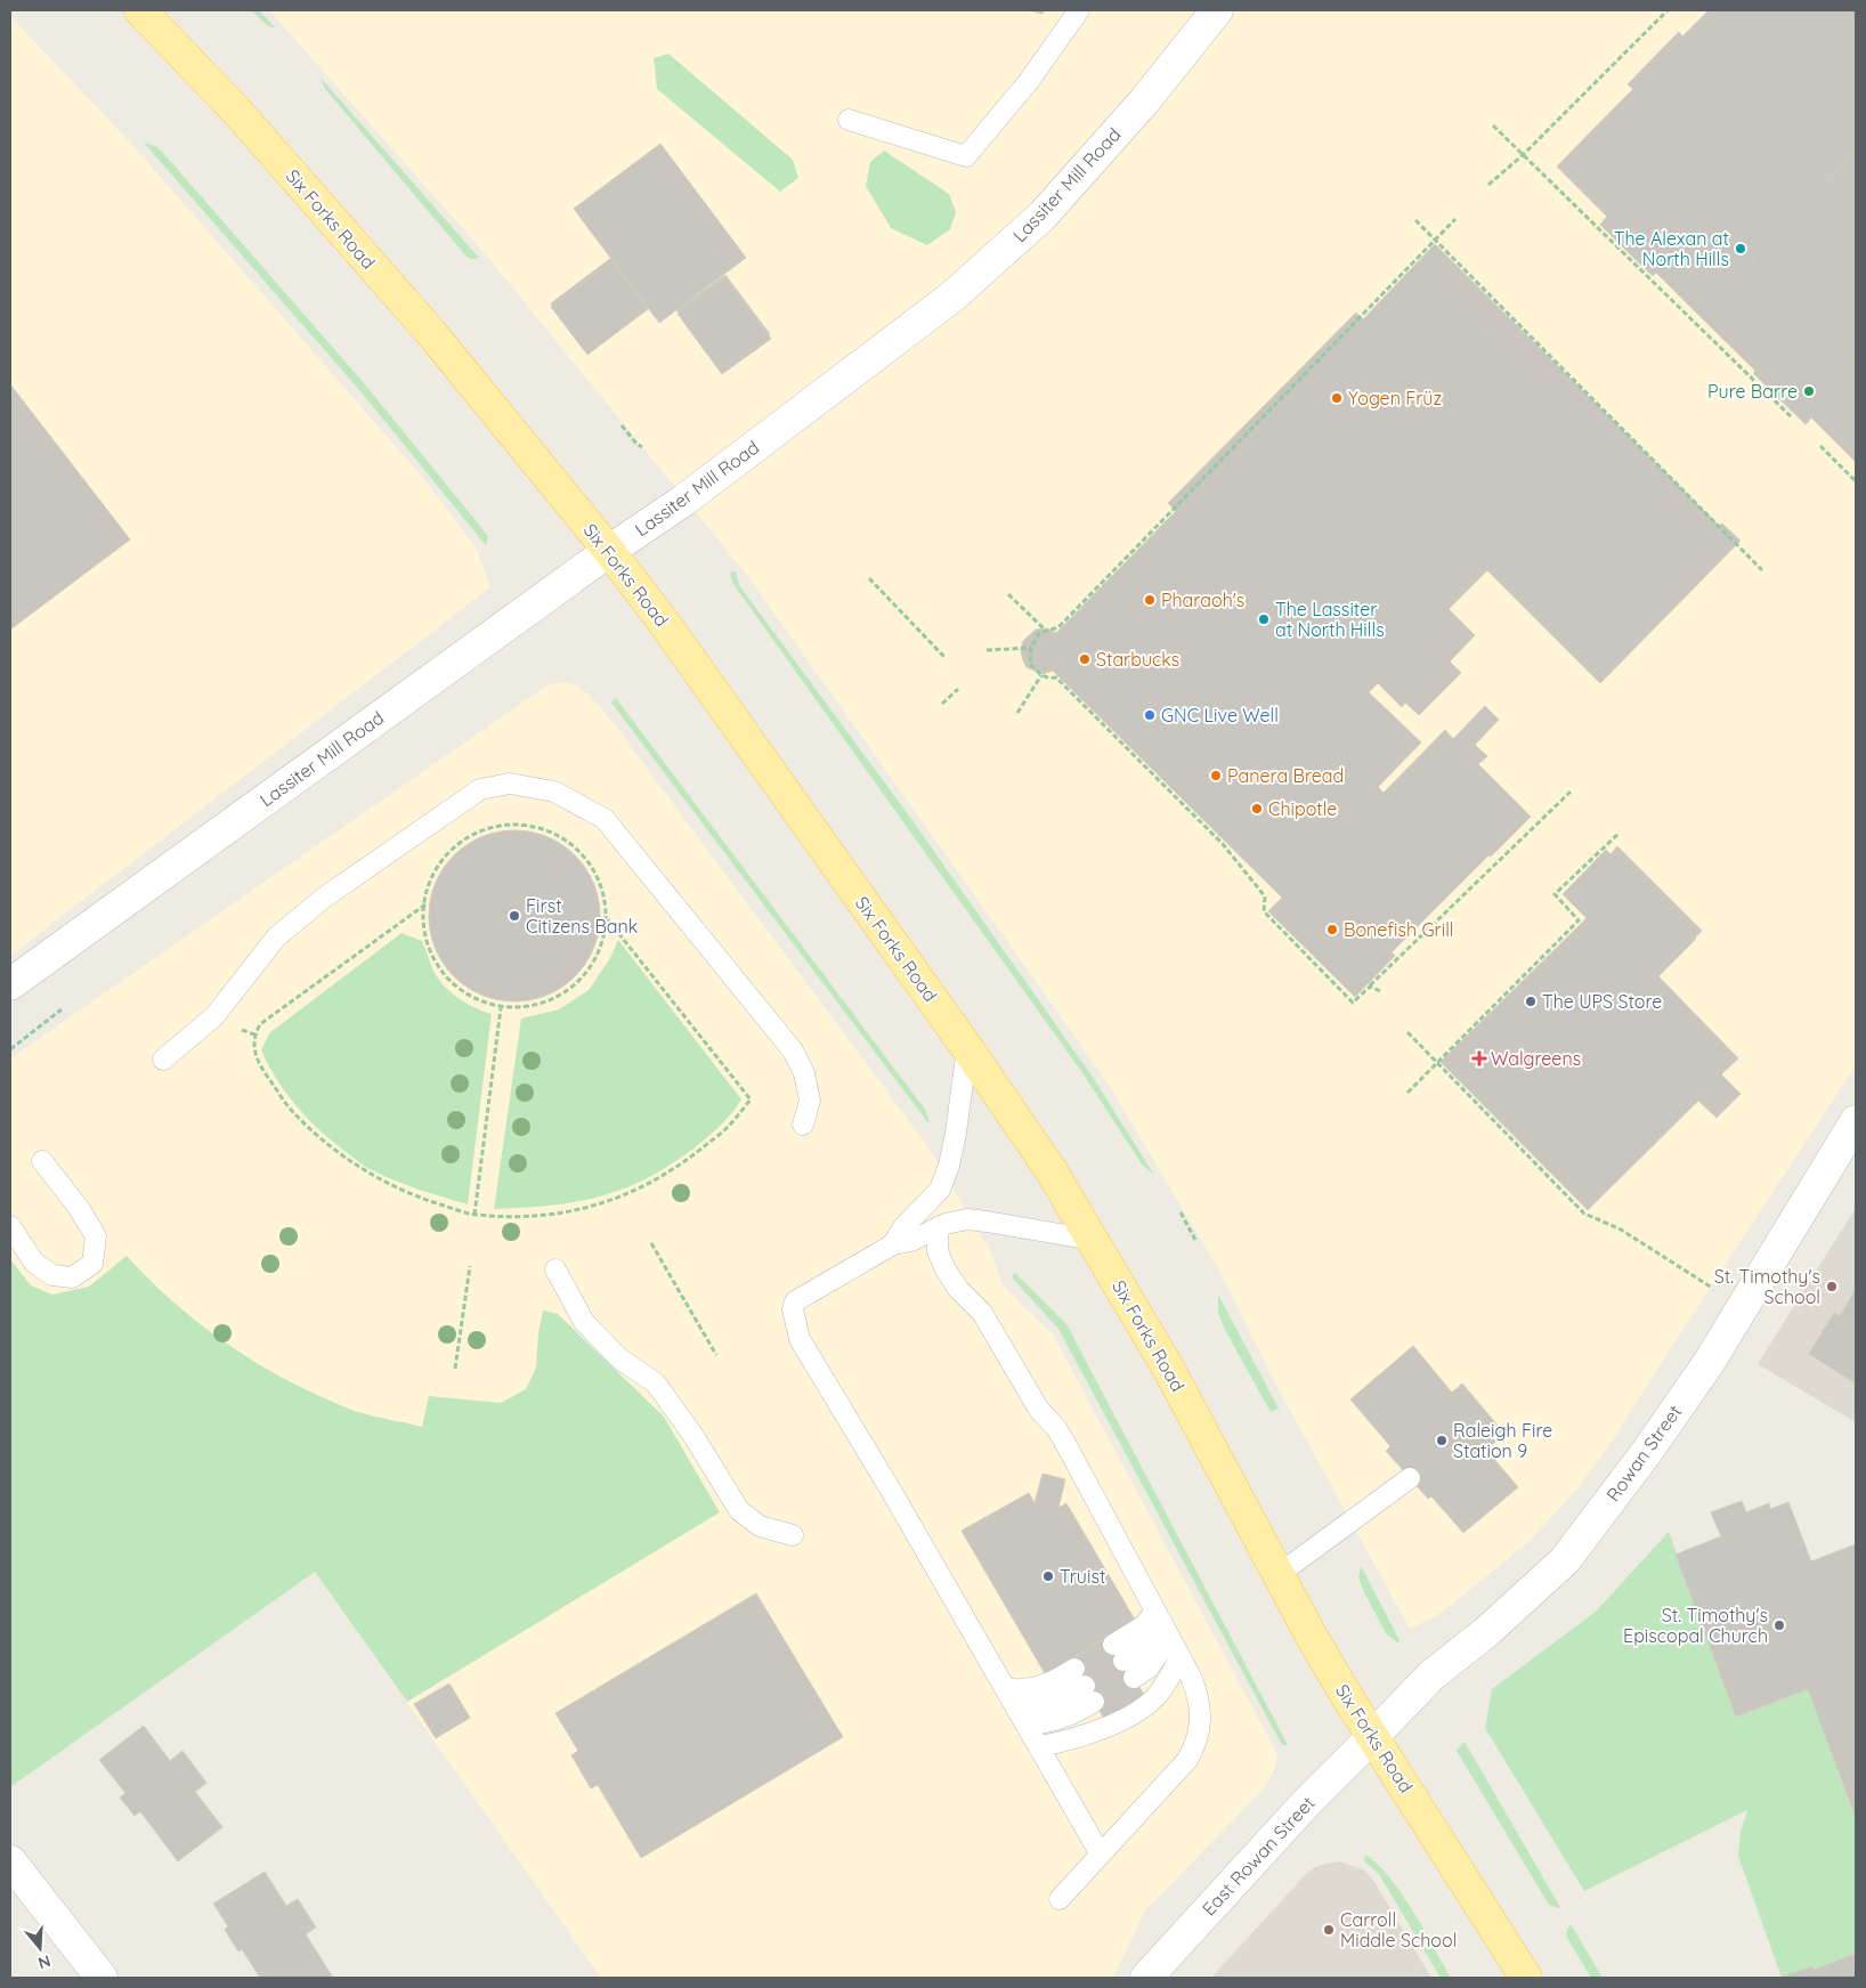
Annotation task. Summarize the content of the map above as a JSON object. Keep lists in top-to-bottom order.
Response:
{
  "streets": {
    "main road": ["Six Forks Road"],
    "street": ["Lassiter Mill Road", "Rowan Street", "East Rowan Street"]
  },
  "crossings": [
    ["Lassiter Mill Road", "Six Forks Road"],
    ["Six Forks Road", "Rowan Street"],
    ["Six Forks Road", "East Rowan Street"],
    ["Rowan Street", "East Rowan Street"]
  ],
  "places": {
    "other": [
      "The Alexan at North Hills",
      "Pure Barre",
      "Yogen Früz",
      "Pharaoh's",
      "The Lassiter at North Hills",
      "Starbucks",
      "GNC Live Well",
      "Panera Bread",
      "Chipotle",
      "First Citizens Bank",
      "Bonefish Grill",
      "The UPS Store",
      "St. Timothy's School",
      "Raleigh Fire Station 9",
      "Truist",
      "St. Timothy's Episcopal Church",
      "Carroll Middle School"
    ],
    "health": ["Walgreens"]
  },
  "north": "bottom"
}
